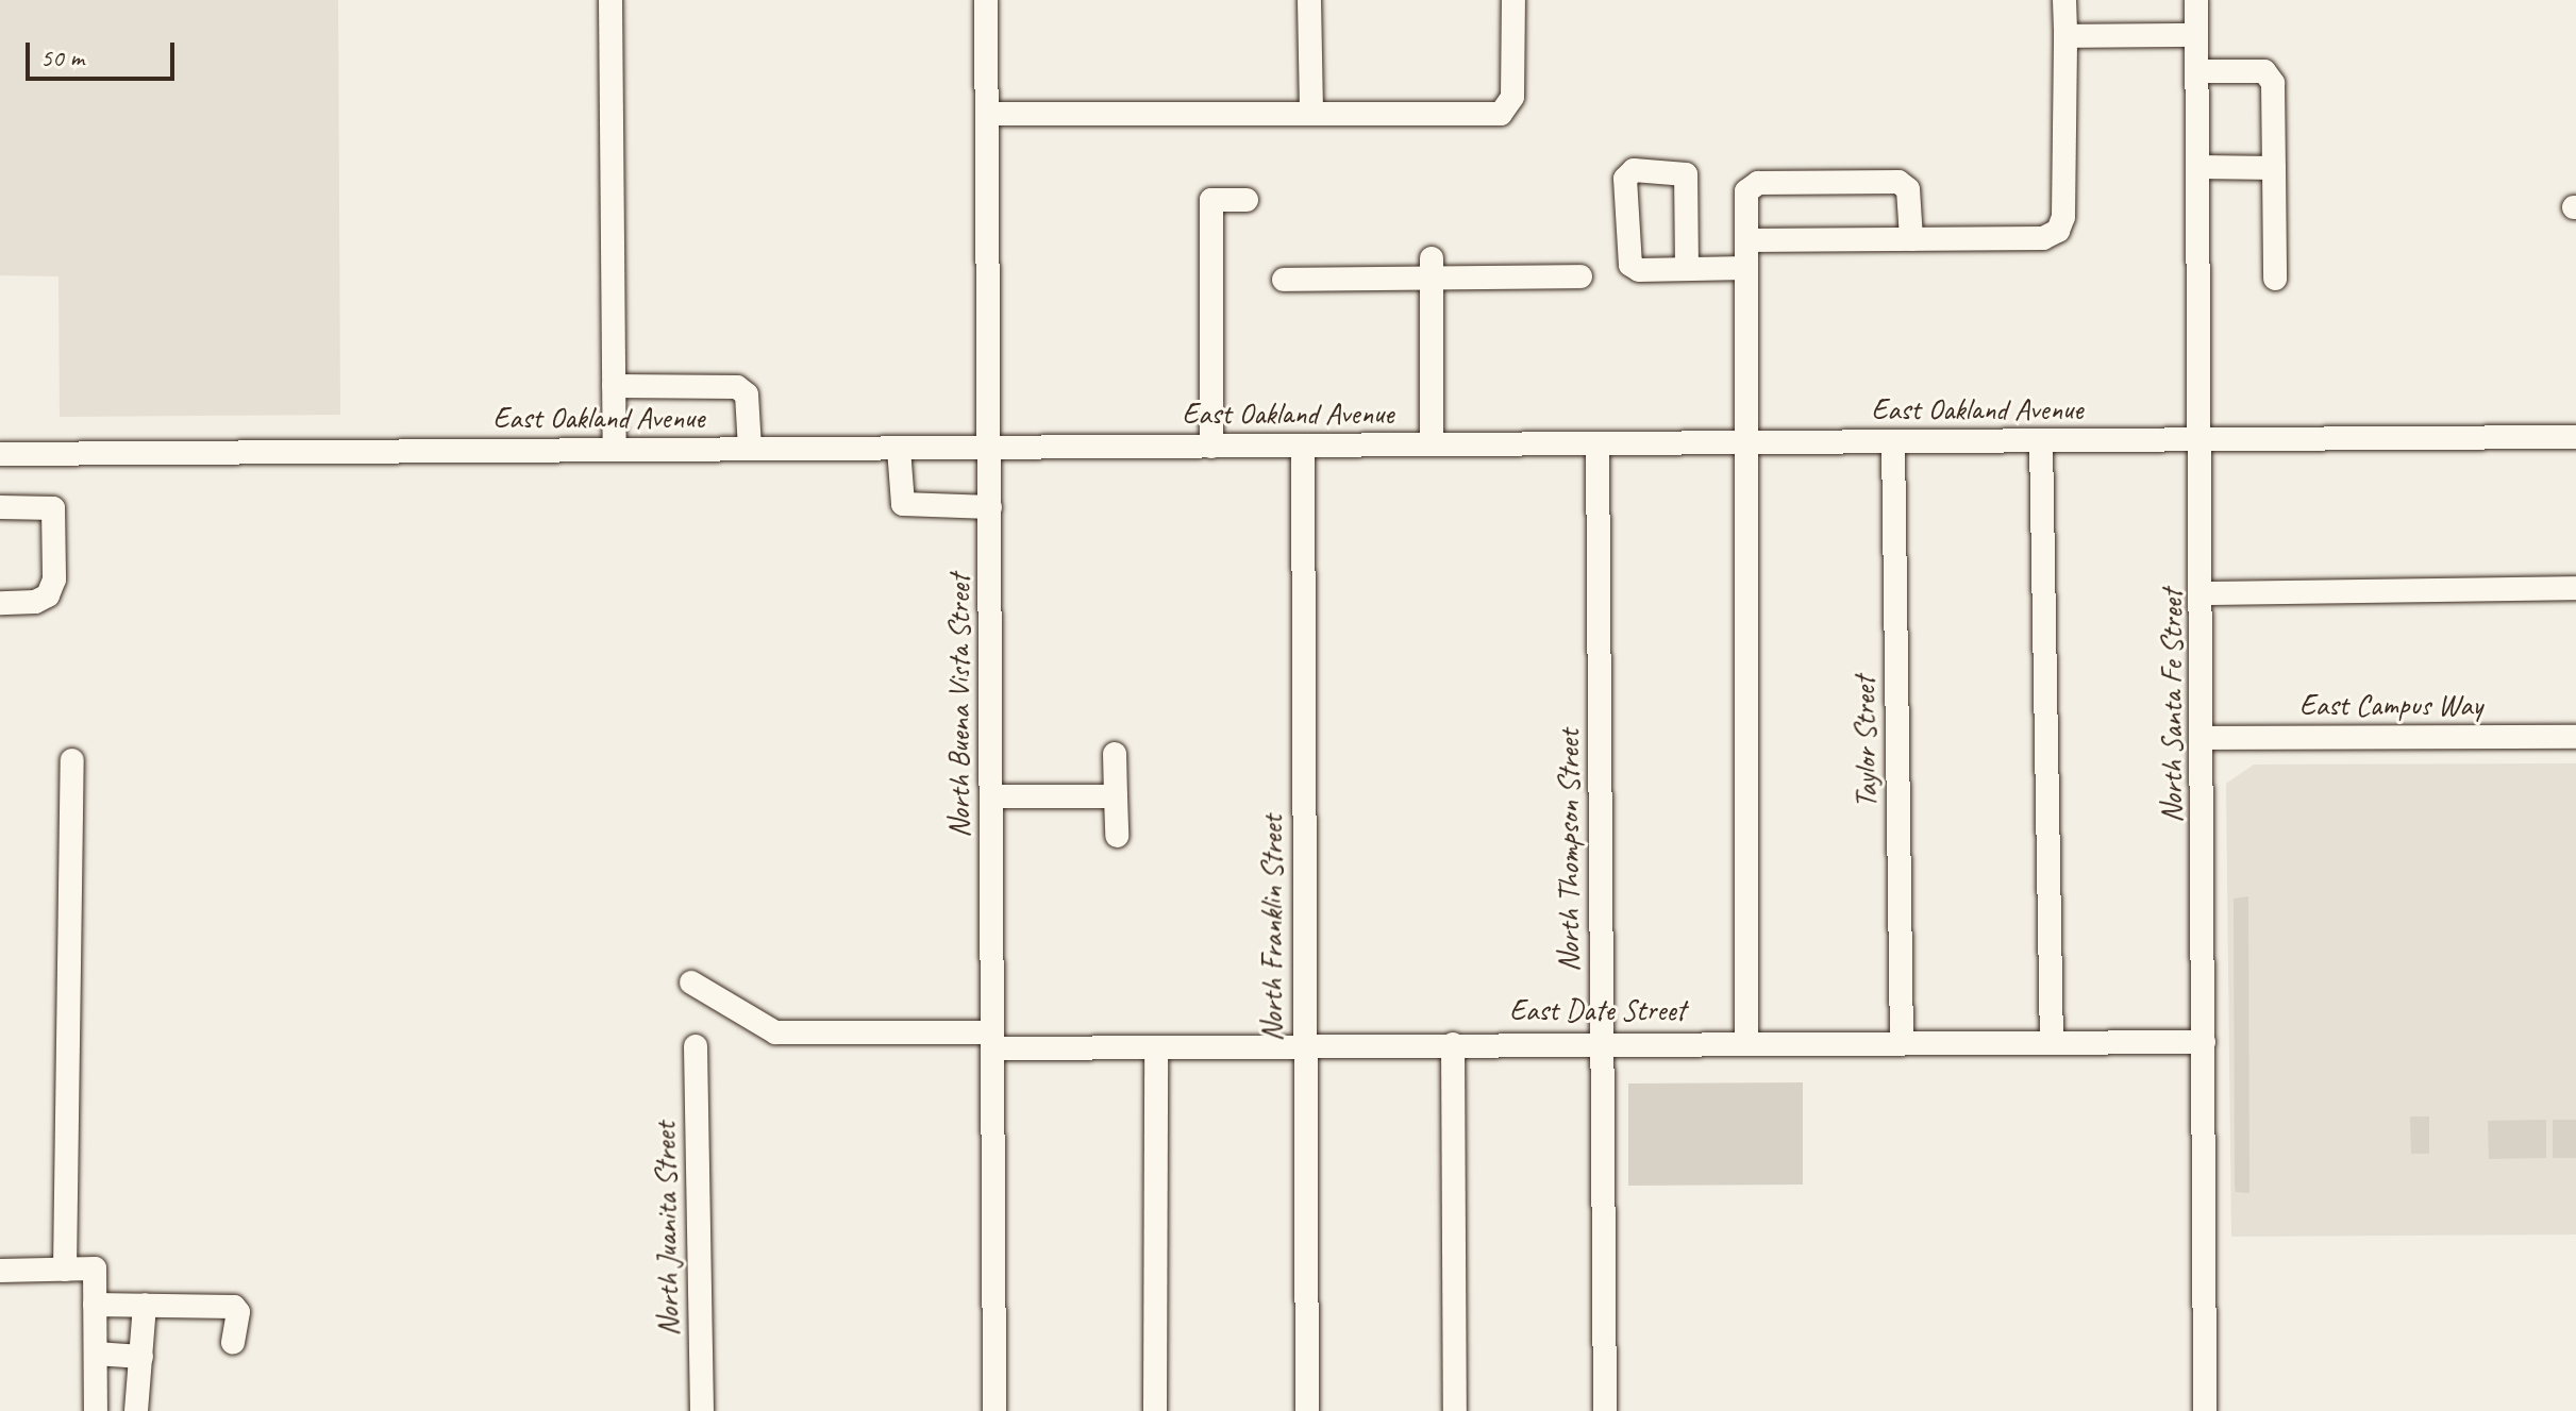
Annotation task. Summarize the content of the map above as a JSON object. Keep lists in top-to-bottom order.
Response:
{
  "streets": {
    "street": [
      "East Oakland Avenue",
      "East Campus Way",
      "North Buena Vista Street",
      "North Santa Fe Street",
      "Taylor Street",
      "North Thompson Street",
      "North Franklin Street",
      "East Date Street",
      "North Juanita Street"
    ]
  },
  "crossings": [
    ["East Oakland Avenue", "North Buena Vista Street"],
    ["East Oakland Avenue", "North Santa Fe Street"],
    ["East Oakland Avenue", "Taylor Street"],
    ["East Oakland Avenue", "North Thompson Street"],
    ["East Oakland Avenue", "North Franklin Street"],
    ["East Campus Way", "North Santa Fe Street"],
    ["North Buena Vista Street", "East Date Street"],
    ["North Santa Fe Street", "East Date Street"],
    ["Taylor Street", "East Date Street"],
    ["North Thompson Street", "East Date Street"],
    ["North Franklin Street", "East Date Street"]
  ],
  "scale_bar": "50 m"
}
